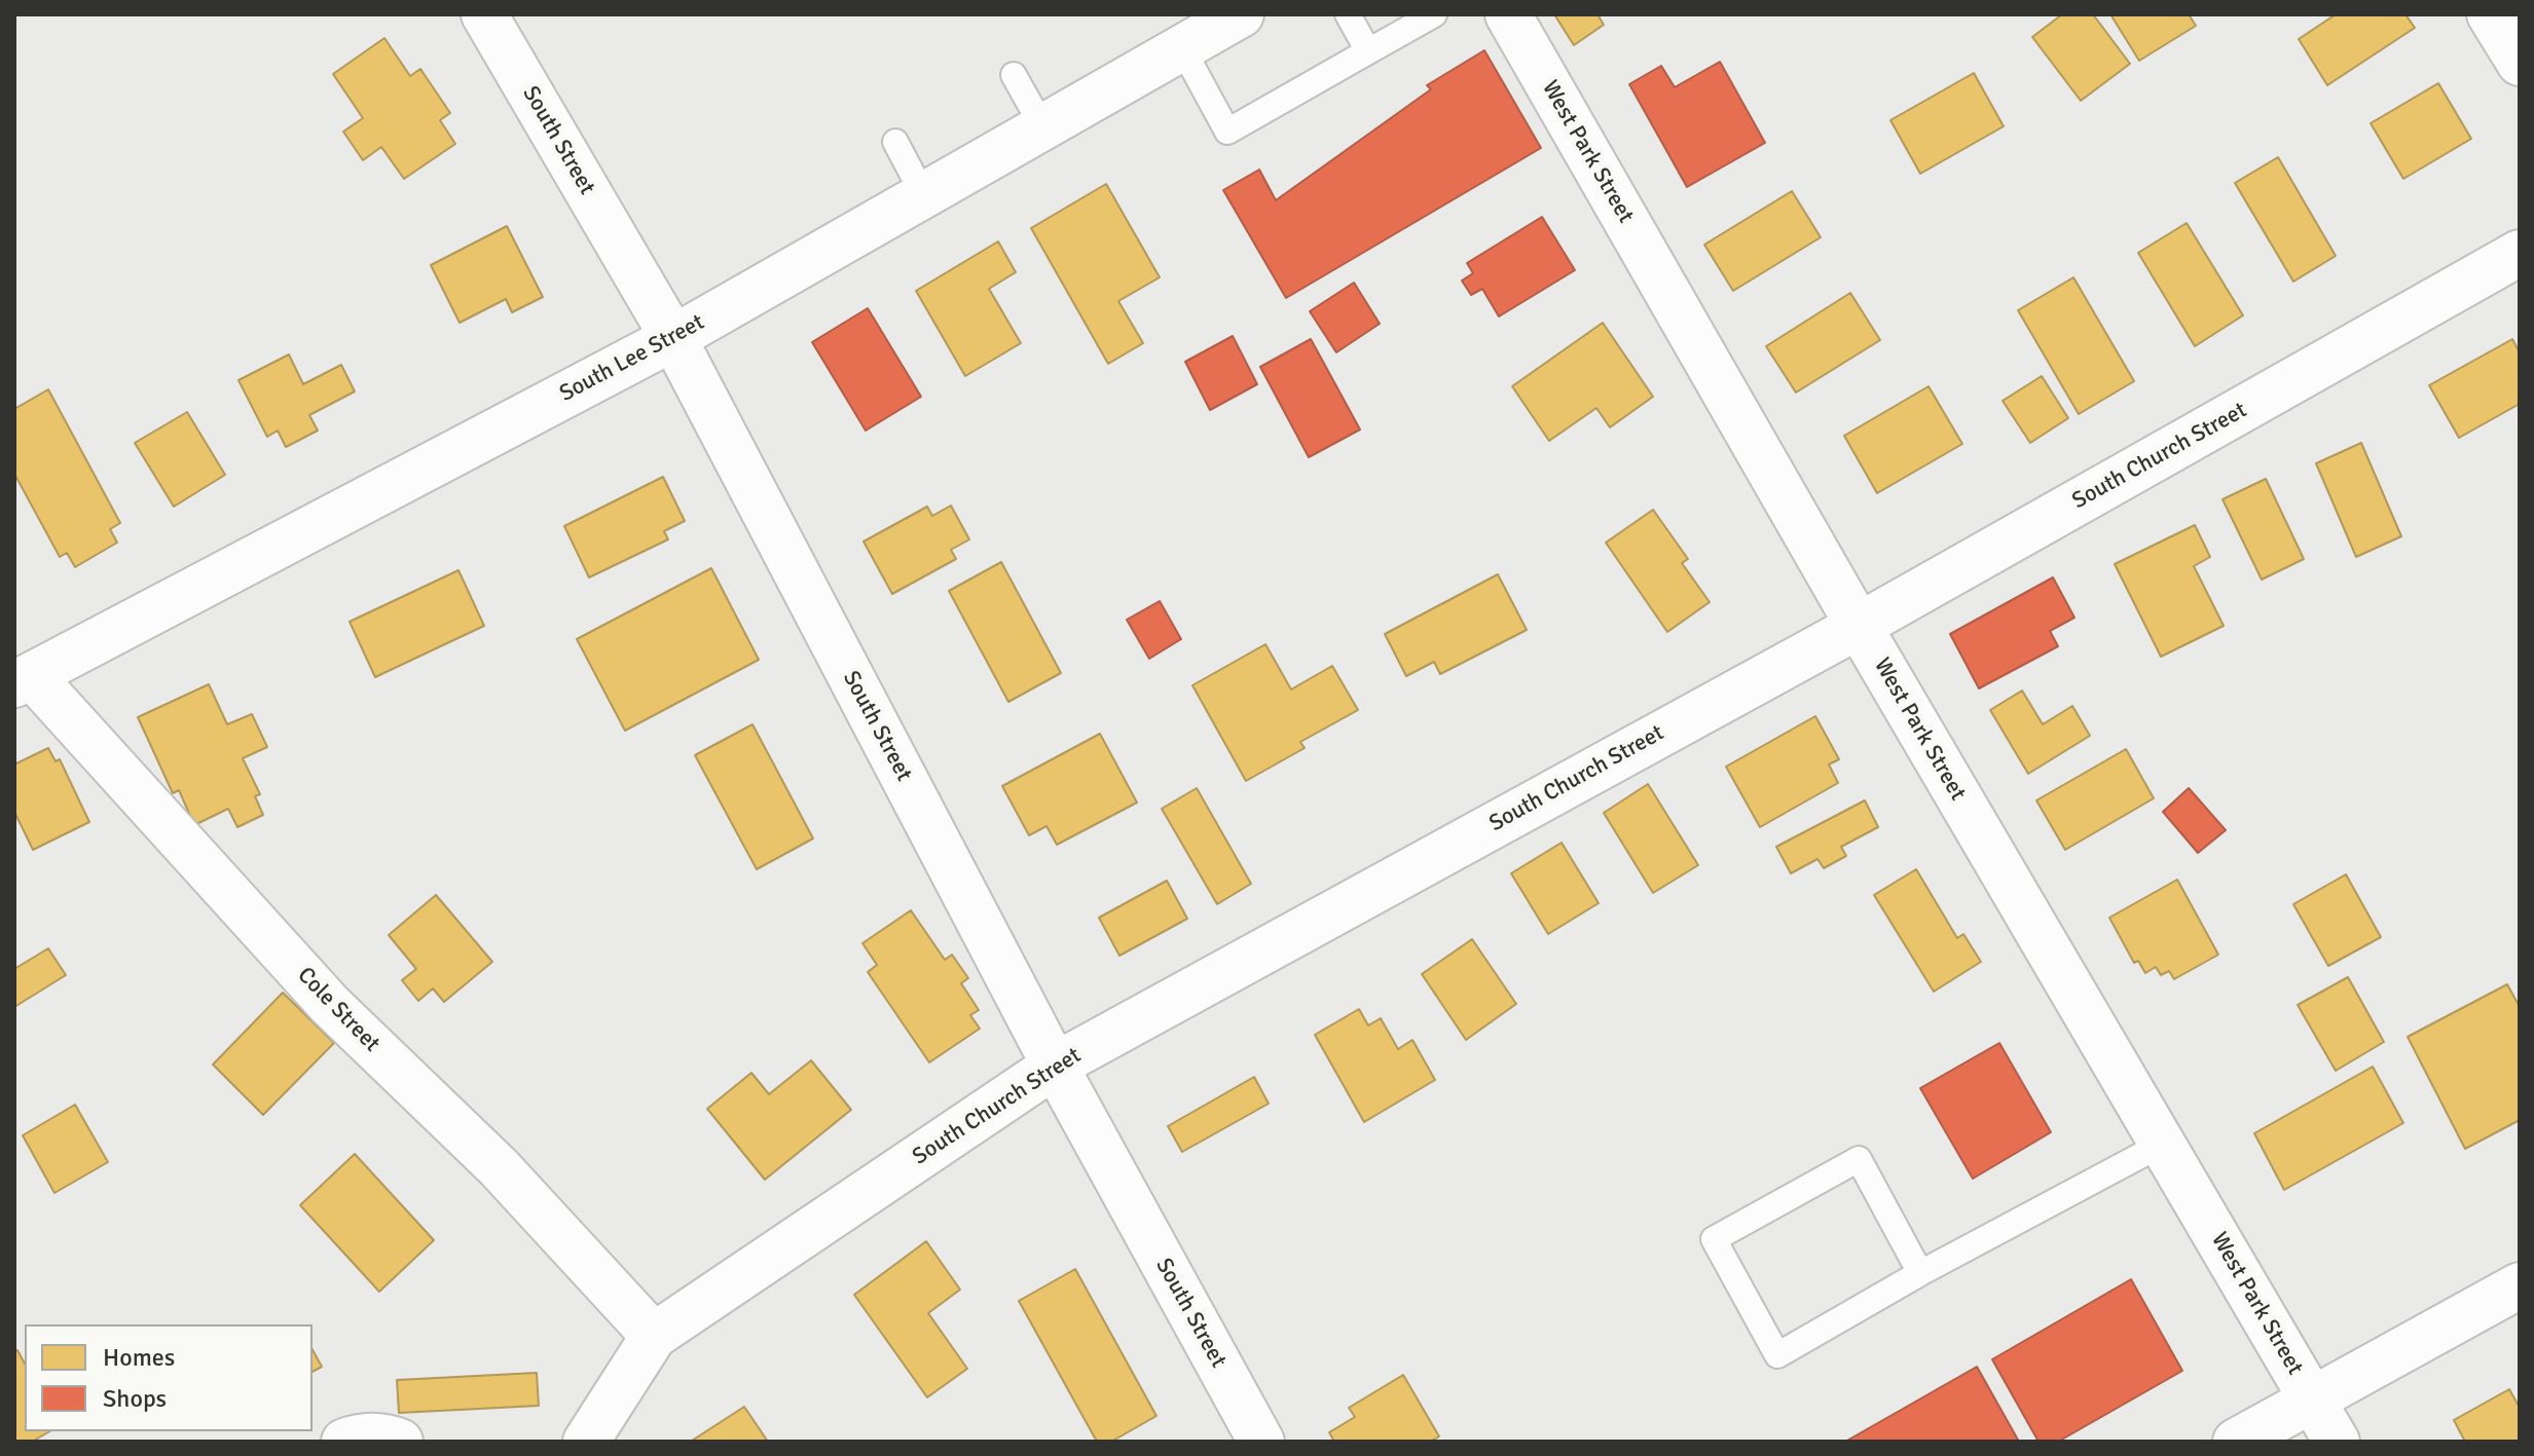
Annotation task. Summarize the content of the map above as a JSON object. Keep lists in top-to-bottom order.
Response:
{
  "streets": {
    "street": [
      "South Street",
      "West Park Street",
      "South Lee Street",
      "South Church Street",
      "Cole Street"
    ]
  },
  "crossings": [
    ["South Street", "South Lee Street"],
    ["South Street", "South Church Street"],
    ["West Park Street", "South Church Street"],
    ["South Lee Street", "Cole Street"],
    ["South Church Street", "Cole Street"]
  ],
  "legend": ["Homes", "Shops"]
}
